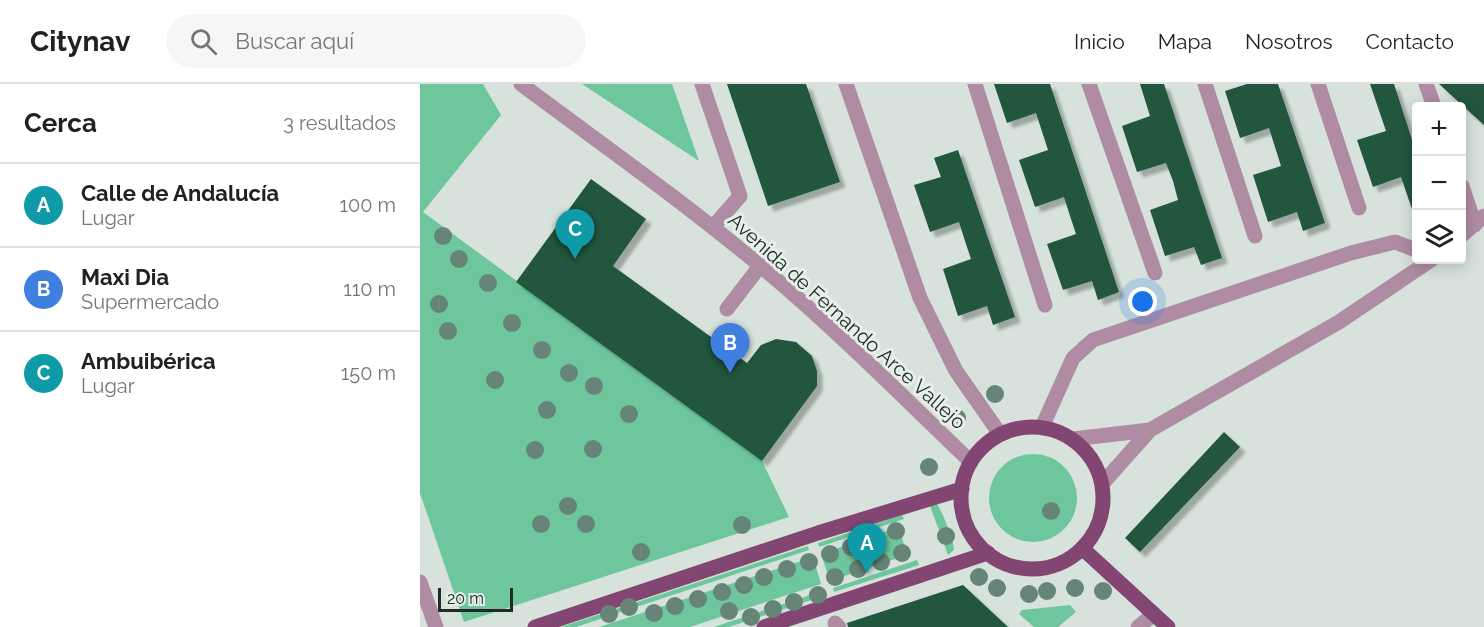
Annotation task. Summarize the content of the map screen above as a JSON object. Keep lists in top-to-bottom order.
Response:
{
  "streets": {
    "street": ["Avenida de Fernando Arce Vallejo"]
  },
  "scale_bar": "20 m",
  "page": {
    "header": "Citynav",
    "search": "Buscar aquí",
    "nav": [
      "Inicio",
      "Mapa",
      "Nosotros",
      "Contacto"
    ],
    "heading": ["Cerca", "3 resultados"],
    "map_buttons": ["+", "−"],
    "list": [
      {
        "mark": "A",
        "name": "Calle de Andalucía",
        "note": "Lugar",
        "value": "100 m"
      },
      {
        "mark": "B",
        "name": "Maxi Dia",
        "note": "Supermercado",
        "value": "110 m"
      },
      {
        "mark": "C",
        "name": "Ambuibérica",
        "note": "Lugar",
        "value": "150 m"
      }
    ],
    "pins": ["C", "B", "A"],
    "scale": "20 m"
  }
}
